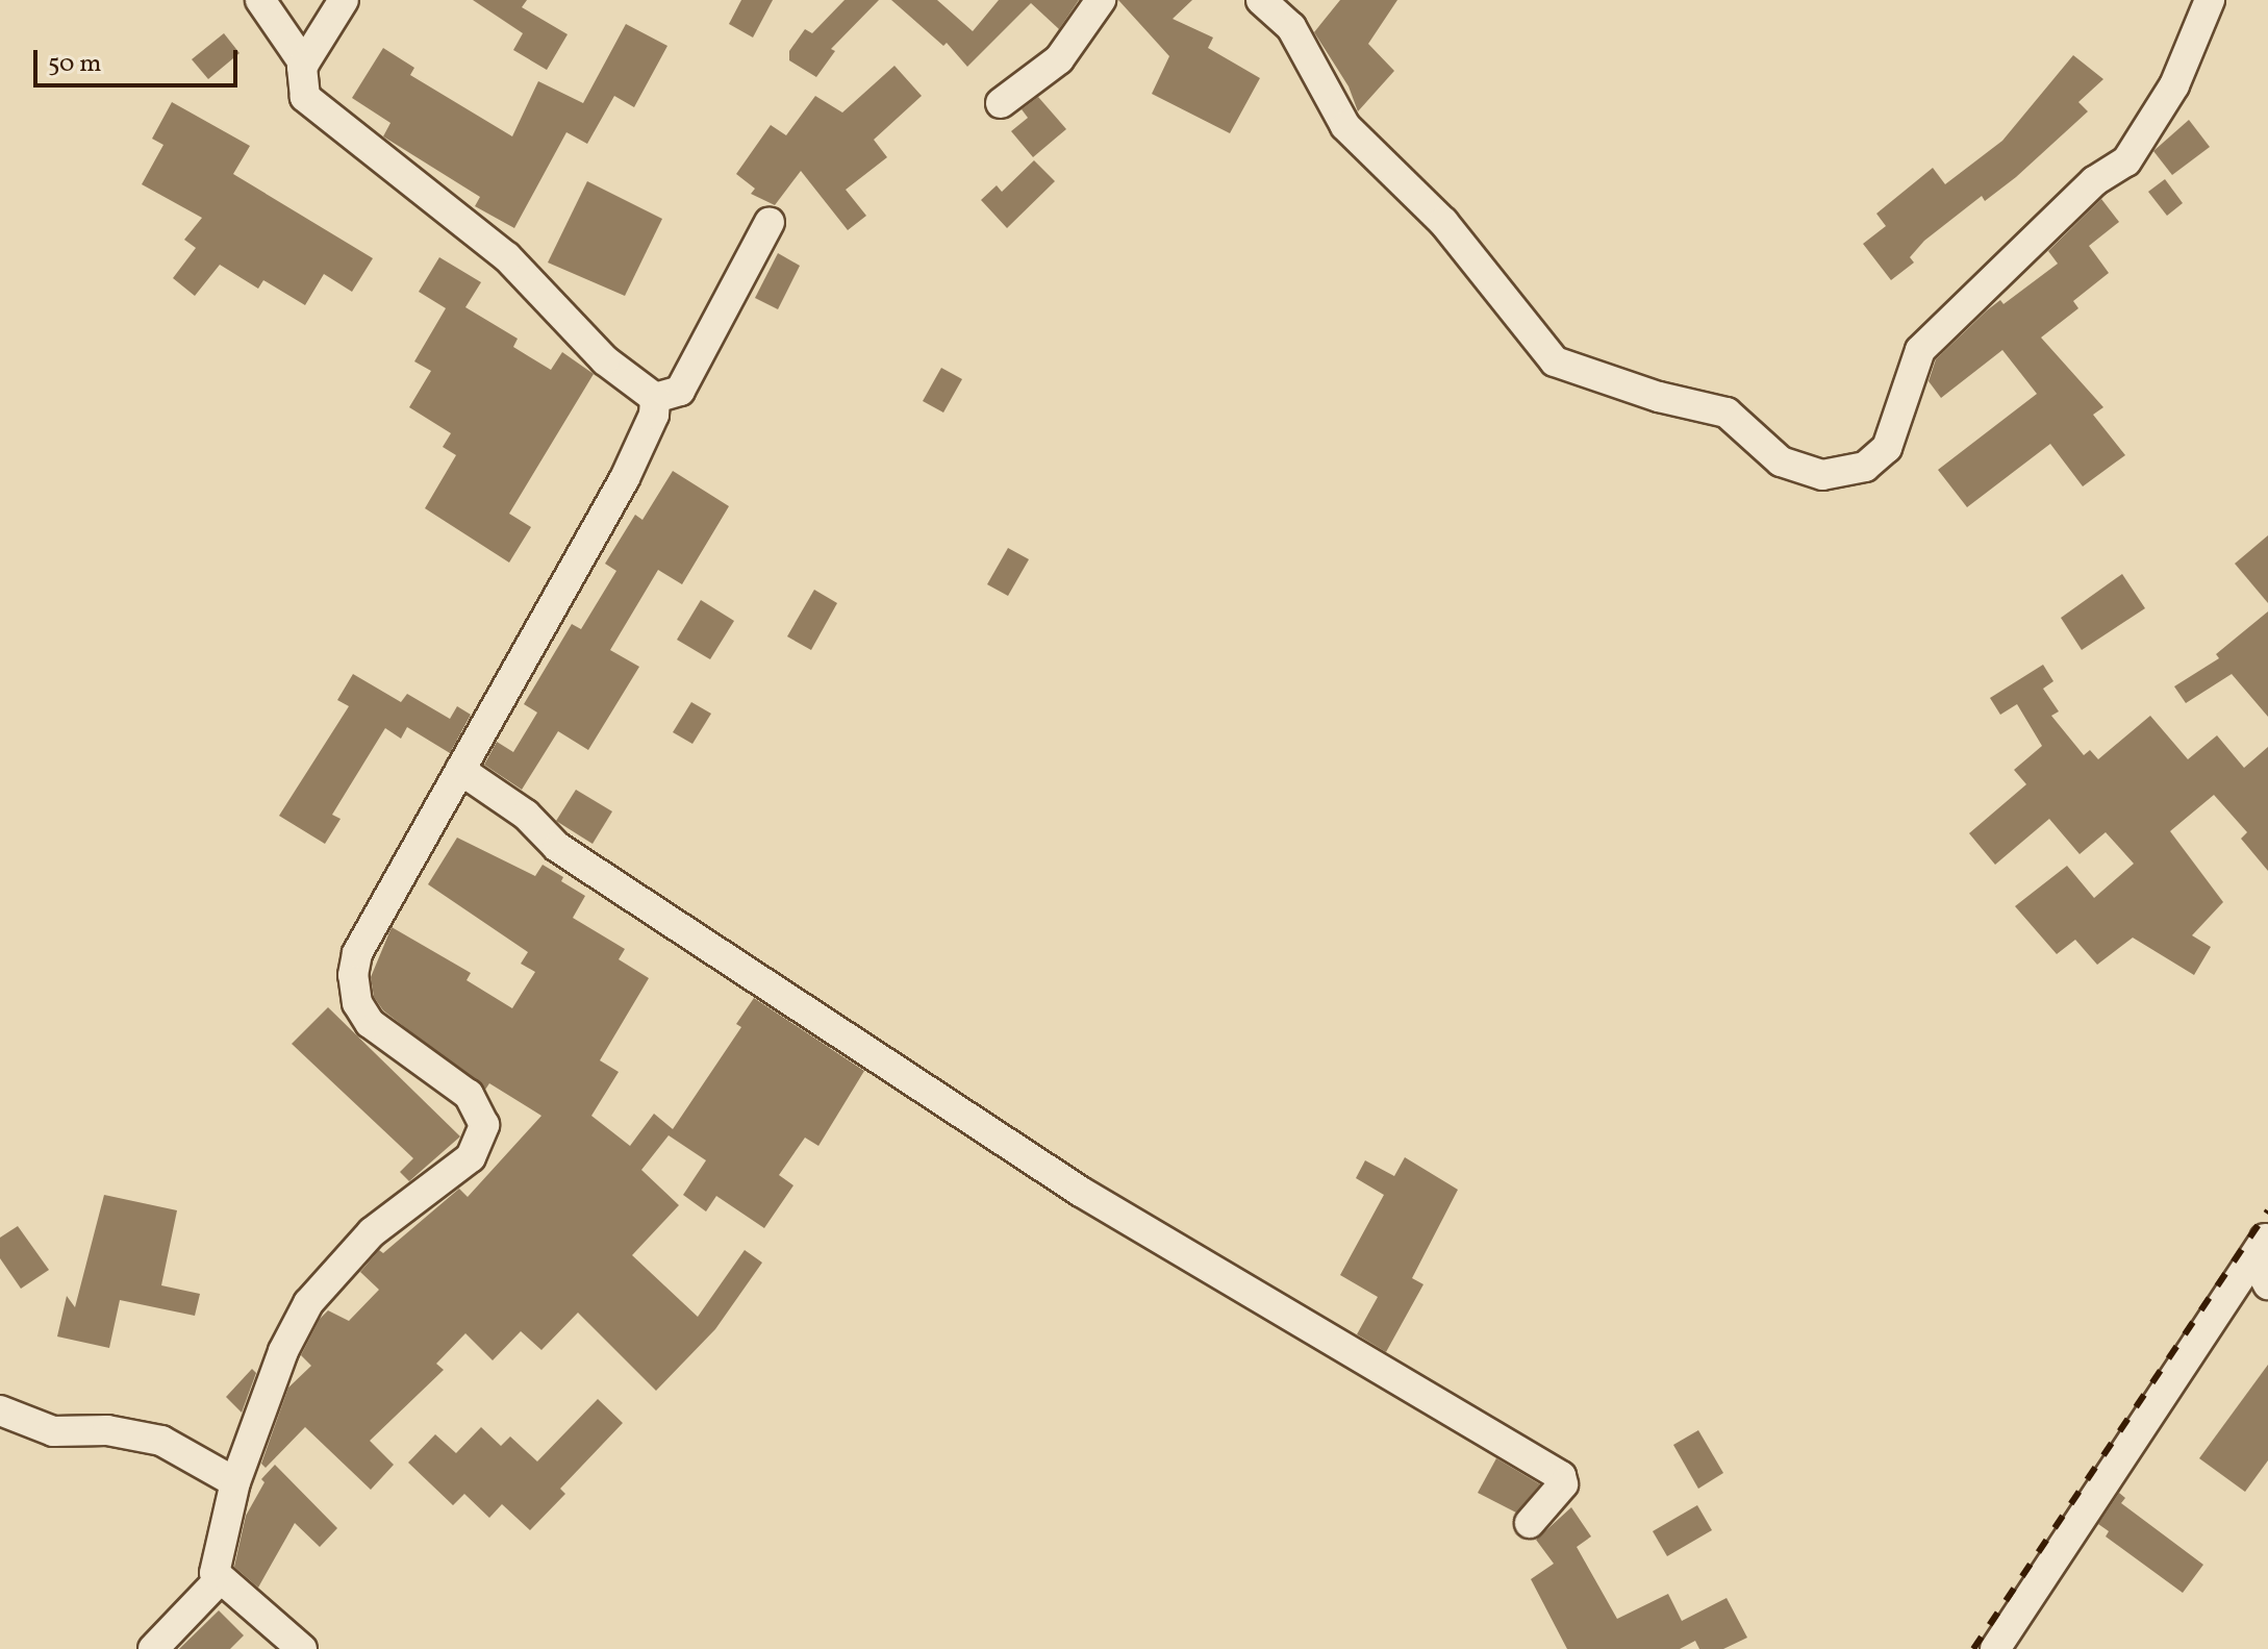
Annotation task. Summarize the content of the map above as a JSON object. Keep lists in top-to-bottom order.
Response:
{
  "scale_bar": "50 m"
}
